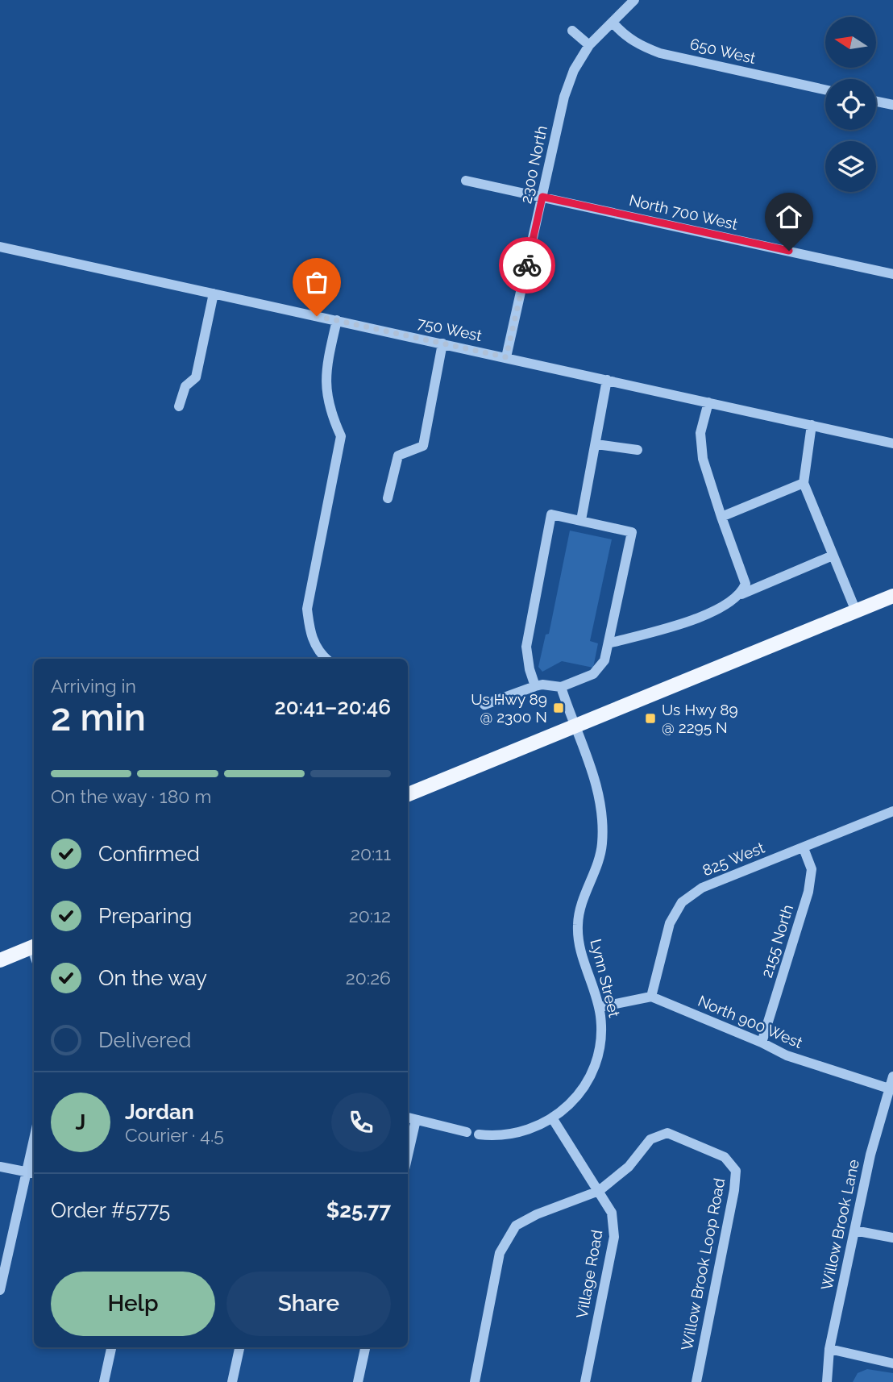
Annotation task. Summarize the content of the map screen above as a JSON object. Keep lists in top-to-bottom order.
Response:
{
  "streets": {
    "street": [
      "650 West",
      "2300 North",
      "North 700 West",
      "750 West",
      "825 West",
      "2155 North",
      "Lynn Street",
      "North 900 West",
      "Willow Brook Lane",
      "Willow Brook Loop Road",
      "Village Road"
    ]
  },
  "crossings": [
    ["650 West", "2300 North"],
    ["2300 North", "North 700 West"],
    ["2300 North", "750 West"],
    ["825 West", "2155 North"],
    ["825 West", "North 900 West"],
    ["2155 North", "North 900 West"],
    ["Lynn Street", "Village Road"],
    ["North 900 West", "Willow Brook Lane"],
    ["Willow Brook Loop Road", "Village Road"]
  ],
  "places": {
    "transit": ["Us Hwy 89 @ 2300 N", "Us Hwy 89 @ 2295 N"]
  },
  "north": "left",
  "page": {
    "heading": ["2 min", "Arriving in", "20:41–20:46"],
    "panel": [
      "Jordan",
      "Courier · 4.5",
      "Order #5775",
      "$25.77"
    ],
    "bar": "On the way · 180 m",
    "list": [
      ["Confirmed", "20:11"],
      ["Preparing", "20:12"],
      ["On the way", "20:26"],
      "Delivered"
    ],
    "round": "J",
    "buttons": ["Help", "Share"]
  }
}
